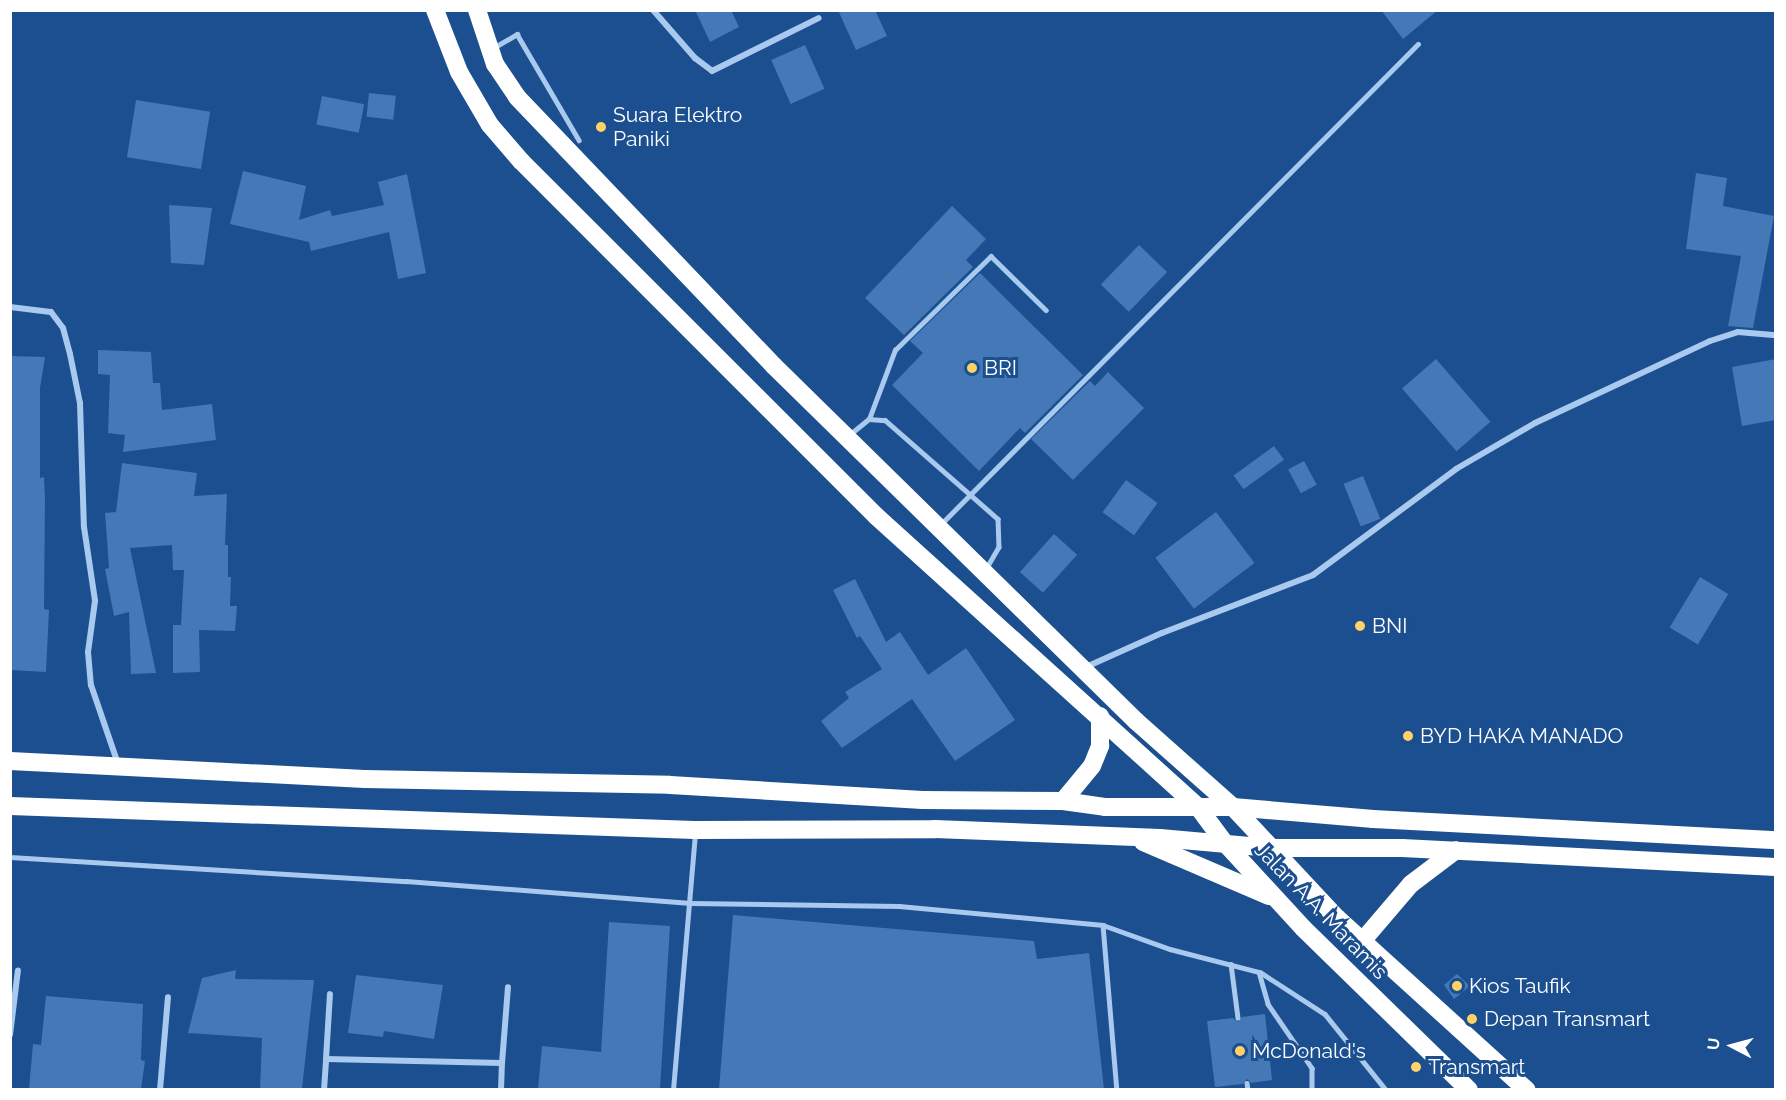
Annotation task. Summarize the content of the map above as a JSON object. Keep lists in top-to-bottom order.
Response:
{
  "streets": {
    "highway": ["Jalan A.A. Maramis"]
  },
  "places": [
    "Suara Elektro Paniki",
    "BRI",
    "BNI",
    "BYD HAKA MANADO",
    "Kios Taufik",
    "Depan Transmart",
    "McDonald's",
    "Transmart"
  ],
  "north": "left"
}
